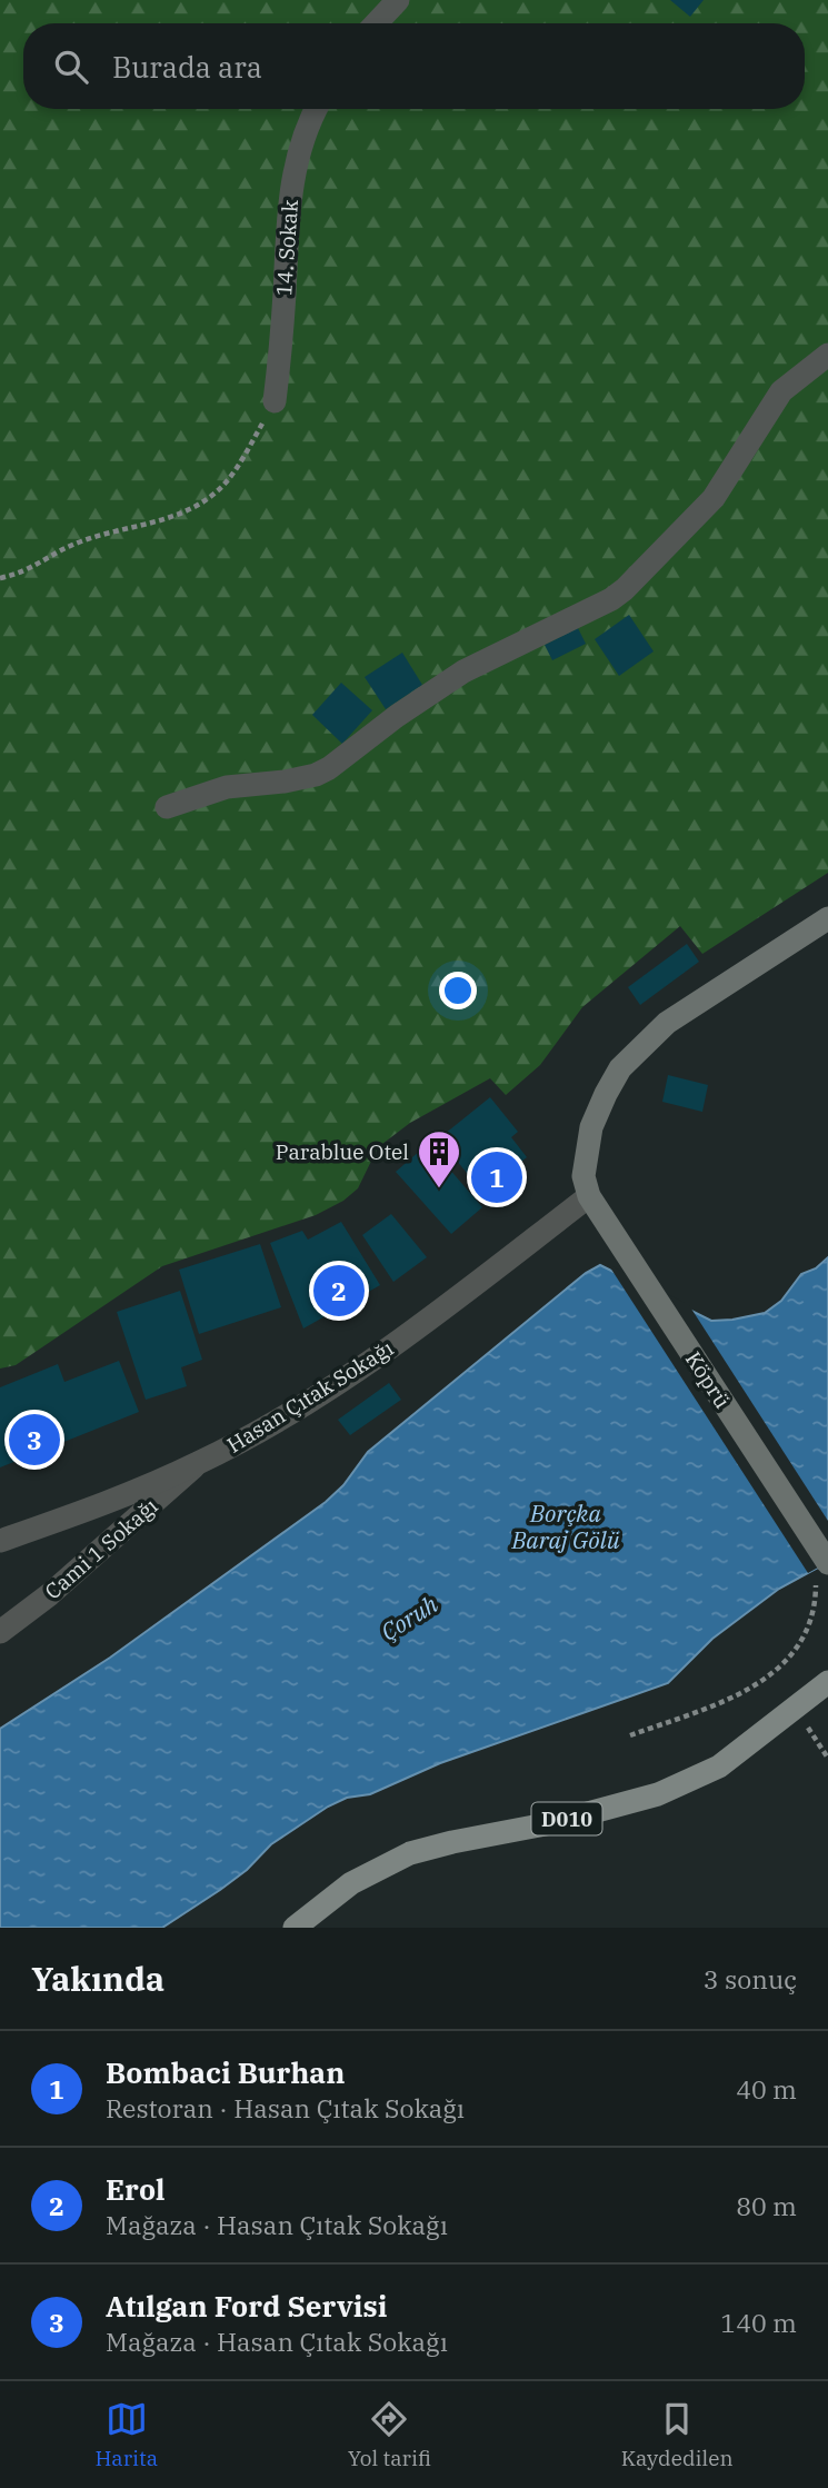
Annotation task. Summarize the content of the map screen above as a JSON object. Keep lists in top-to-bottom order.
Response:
{
  "streets": {
    "main road": ["Köprü", "D010"],
    "street": ["14. Sokak", "Hasan Çıtak Sokağı", "Cami 1 Sokağı"]
  },
  "crossings": [
    ["Köprü", "Hasan Çıtak Sokağı"],
    ["Hasan Çıtak Sokağı", "Cami 1 Sokağı"]
  ],
  "water": ["Borçka Baraj Gölü", "Çoruh"],
  "places": {
    "building": ["Parablue Otel"]
  },
  "page": {
    "search": "Burada ara",
    "pins": ["1", "2", "3"],
    "heading": ["Yakında", "3 sonuç"],
    "list": [
      {
        "mark": "1",
        "name": "Bombaci Burhan",
        "note": "Restoran · Hasan Çıtak Sokağı",
        "value": "40 m"
      },
      {
        "mark": "2",
        "name": "Erol",
        "note": "Mağaza · Hasan Çıtak Sokağı",
        "value": "80 m"
      },
      {
        "mark": "3",
        "name": "Atılgan Ford Servisi",
        "note": "Mağaza · Hasan Çıtak Sokağı",
        "value": "140 m"
      }
    ],
    "nav": ["Harita", "Yol tarifi", "Kaydedilen"]
  }
}
